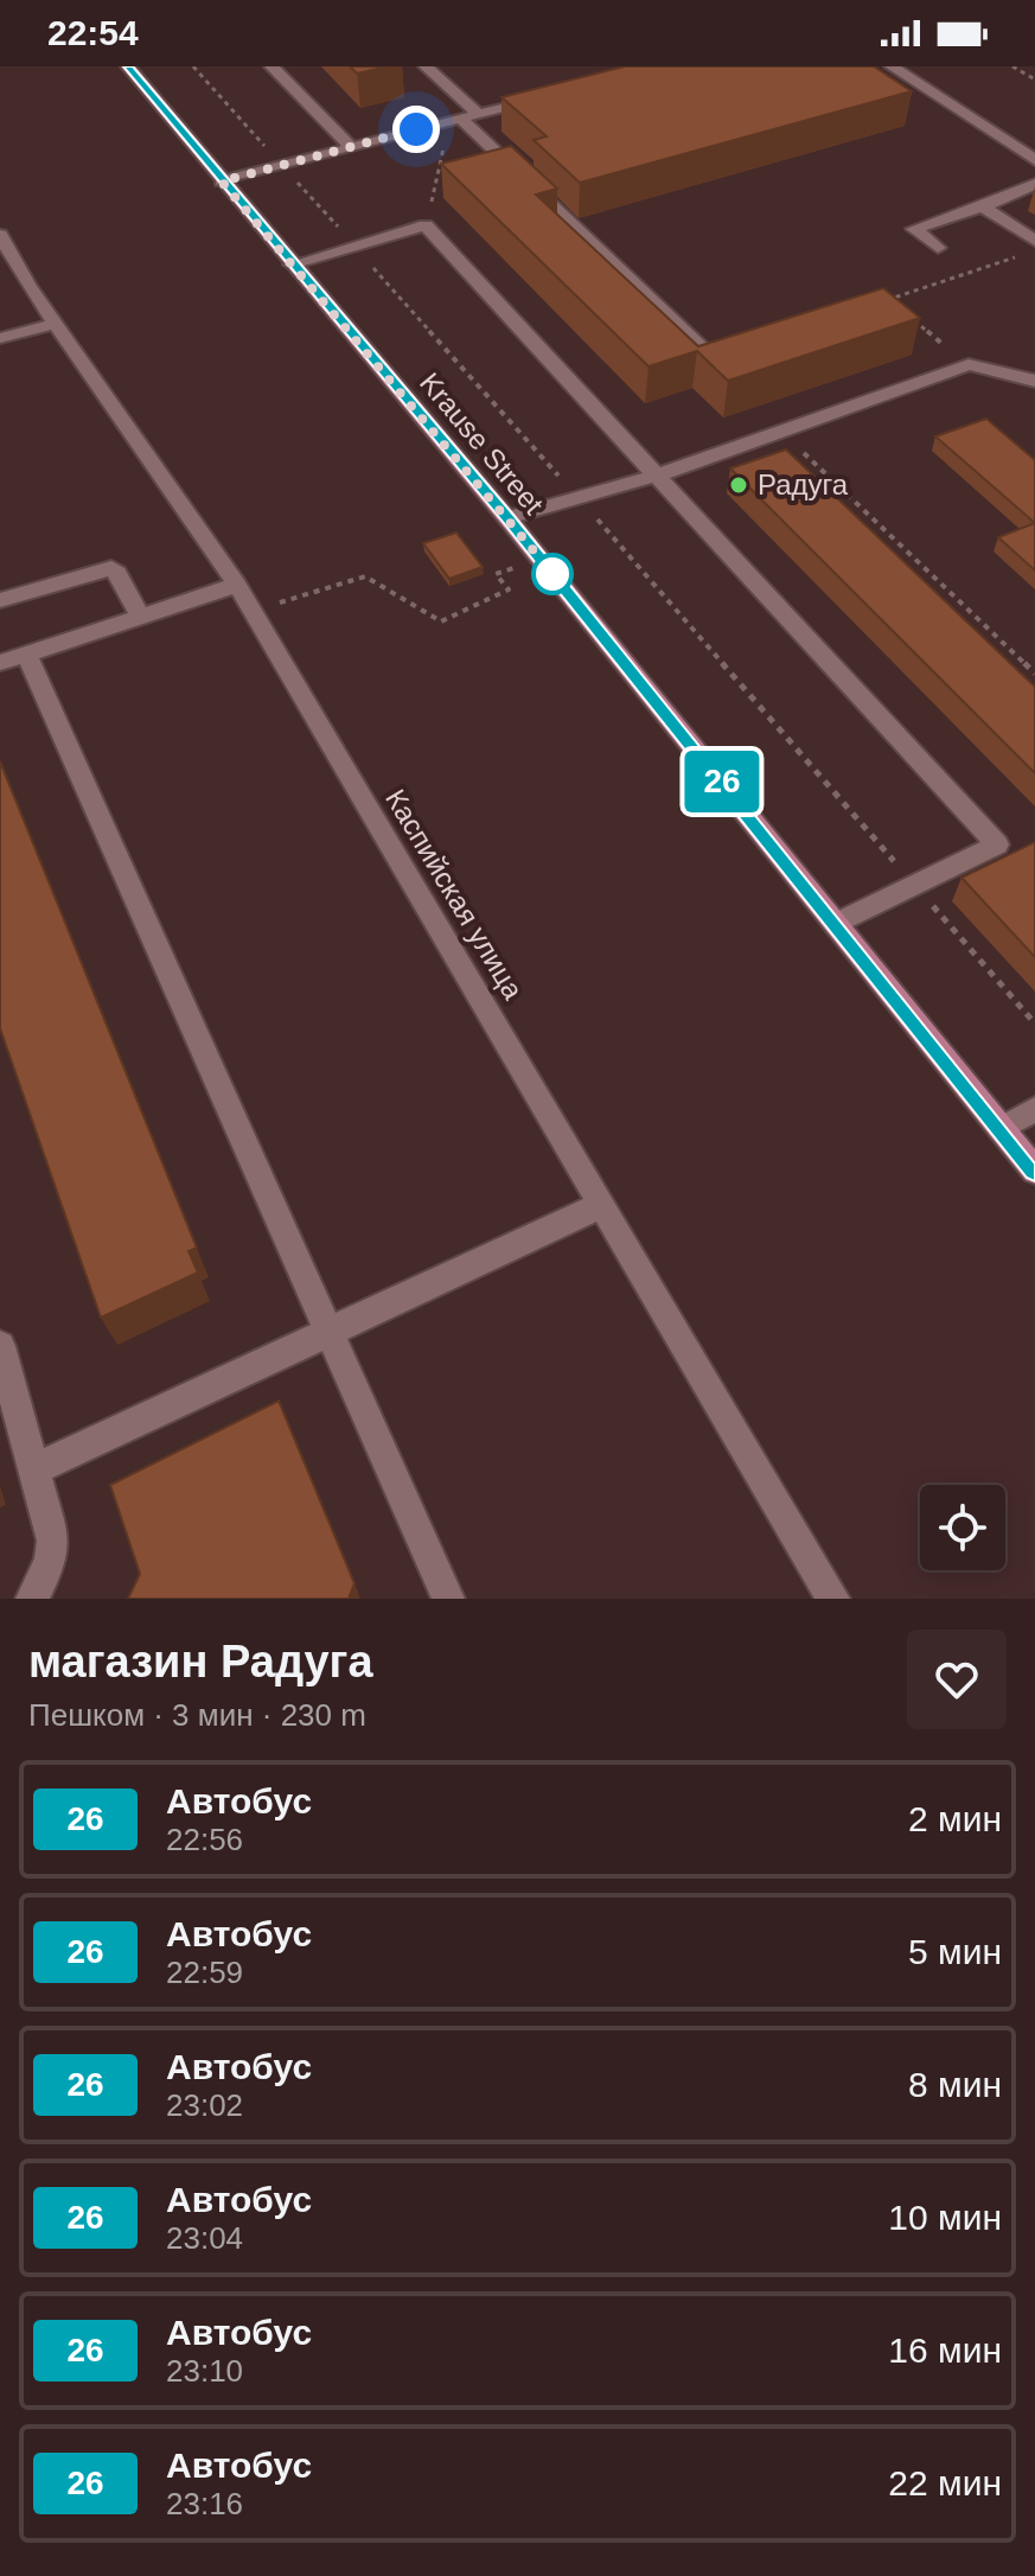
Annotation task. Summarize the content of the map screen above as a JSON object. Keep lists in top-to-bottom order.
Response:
{
  "streets": {
    "main road": ["Krause Street"],
    "street": ["Каспийская улица"]
  },
  "places": ["Радуга"],
  "lines": ["bus line 26"],
  "page": {
    "status": "22:54",
    "on_map": "26",
    "heading": ["магазин Радуга", "Пешком · 3 мин · 230 m"],
    "list": [
      {
        "mark": "26",
        "name": "Автобус",
        "note": "22:56",
        "value": "2 мин"
      },
      {
        "mark": "26",
        "name": "Автобус",
        "note": "22:59",
        "value": "5 мин"
      },
      {
        "mark": "26",
        "name": "Автобус",
        "note": "23:02",
        "value": "8 мин"
      },
      {
        "mark": "26",
        "name": "Автобус",
        "note": "23:04",
        "value": "10 мин"
      },
      {
        "mark": "26",
        "name": "Автобус",
        "note": "23:10",
        "value": "16 мин"
      },
      {
        "mark": "26",
        "name": "Автобус",
        "note": "23:16",
        "value": "22 мин"
      }
    ]
  }
}
